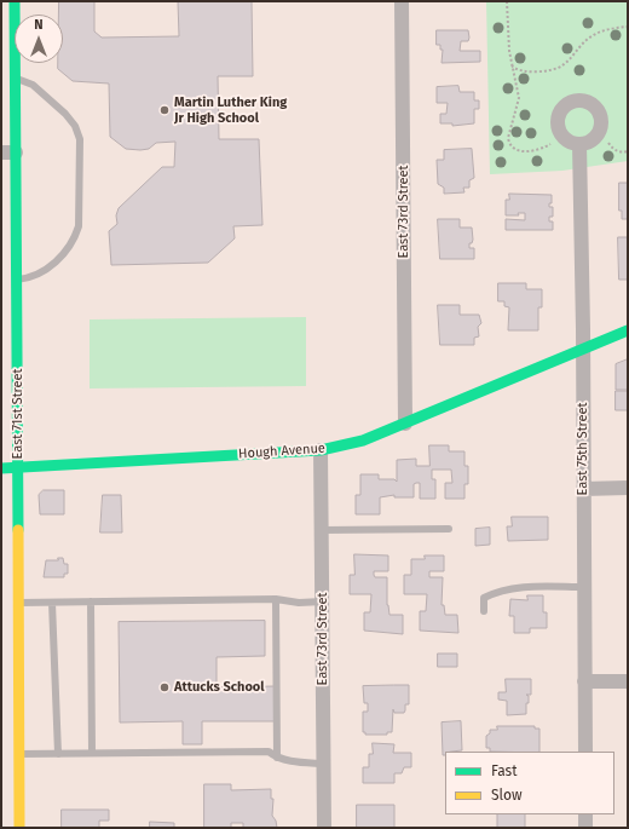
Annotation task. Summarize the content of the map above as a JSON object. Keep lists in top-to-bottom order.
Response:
{
  "streets": {
    "street": [
      "East 73rd Street",
      "East 71st Street",
      "East 75th Street",
      "Hough Avenue"
    ]
  },
  "crossings": [
    ["East 73rd Street", "Hough Avenue"],
    ["East 71st Street", "Hough Avenue"],
    ["East 75th Street", "Hough Avenue"]
  ],
  "places": ["Martin Luther King Jr High School", "Attucks School"],
  "legend": ["Fast", "Slow"],
  "north": "top"
}
